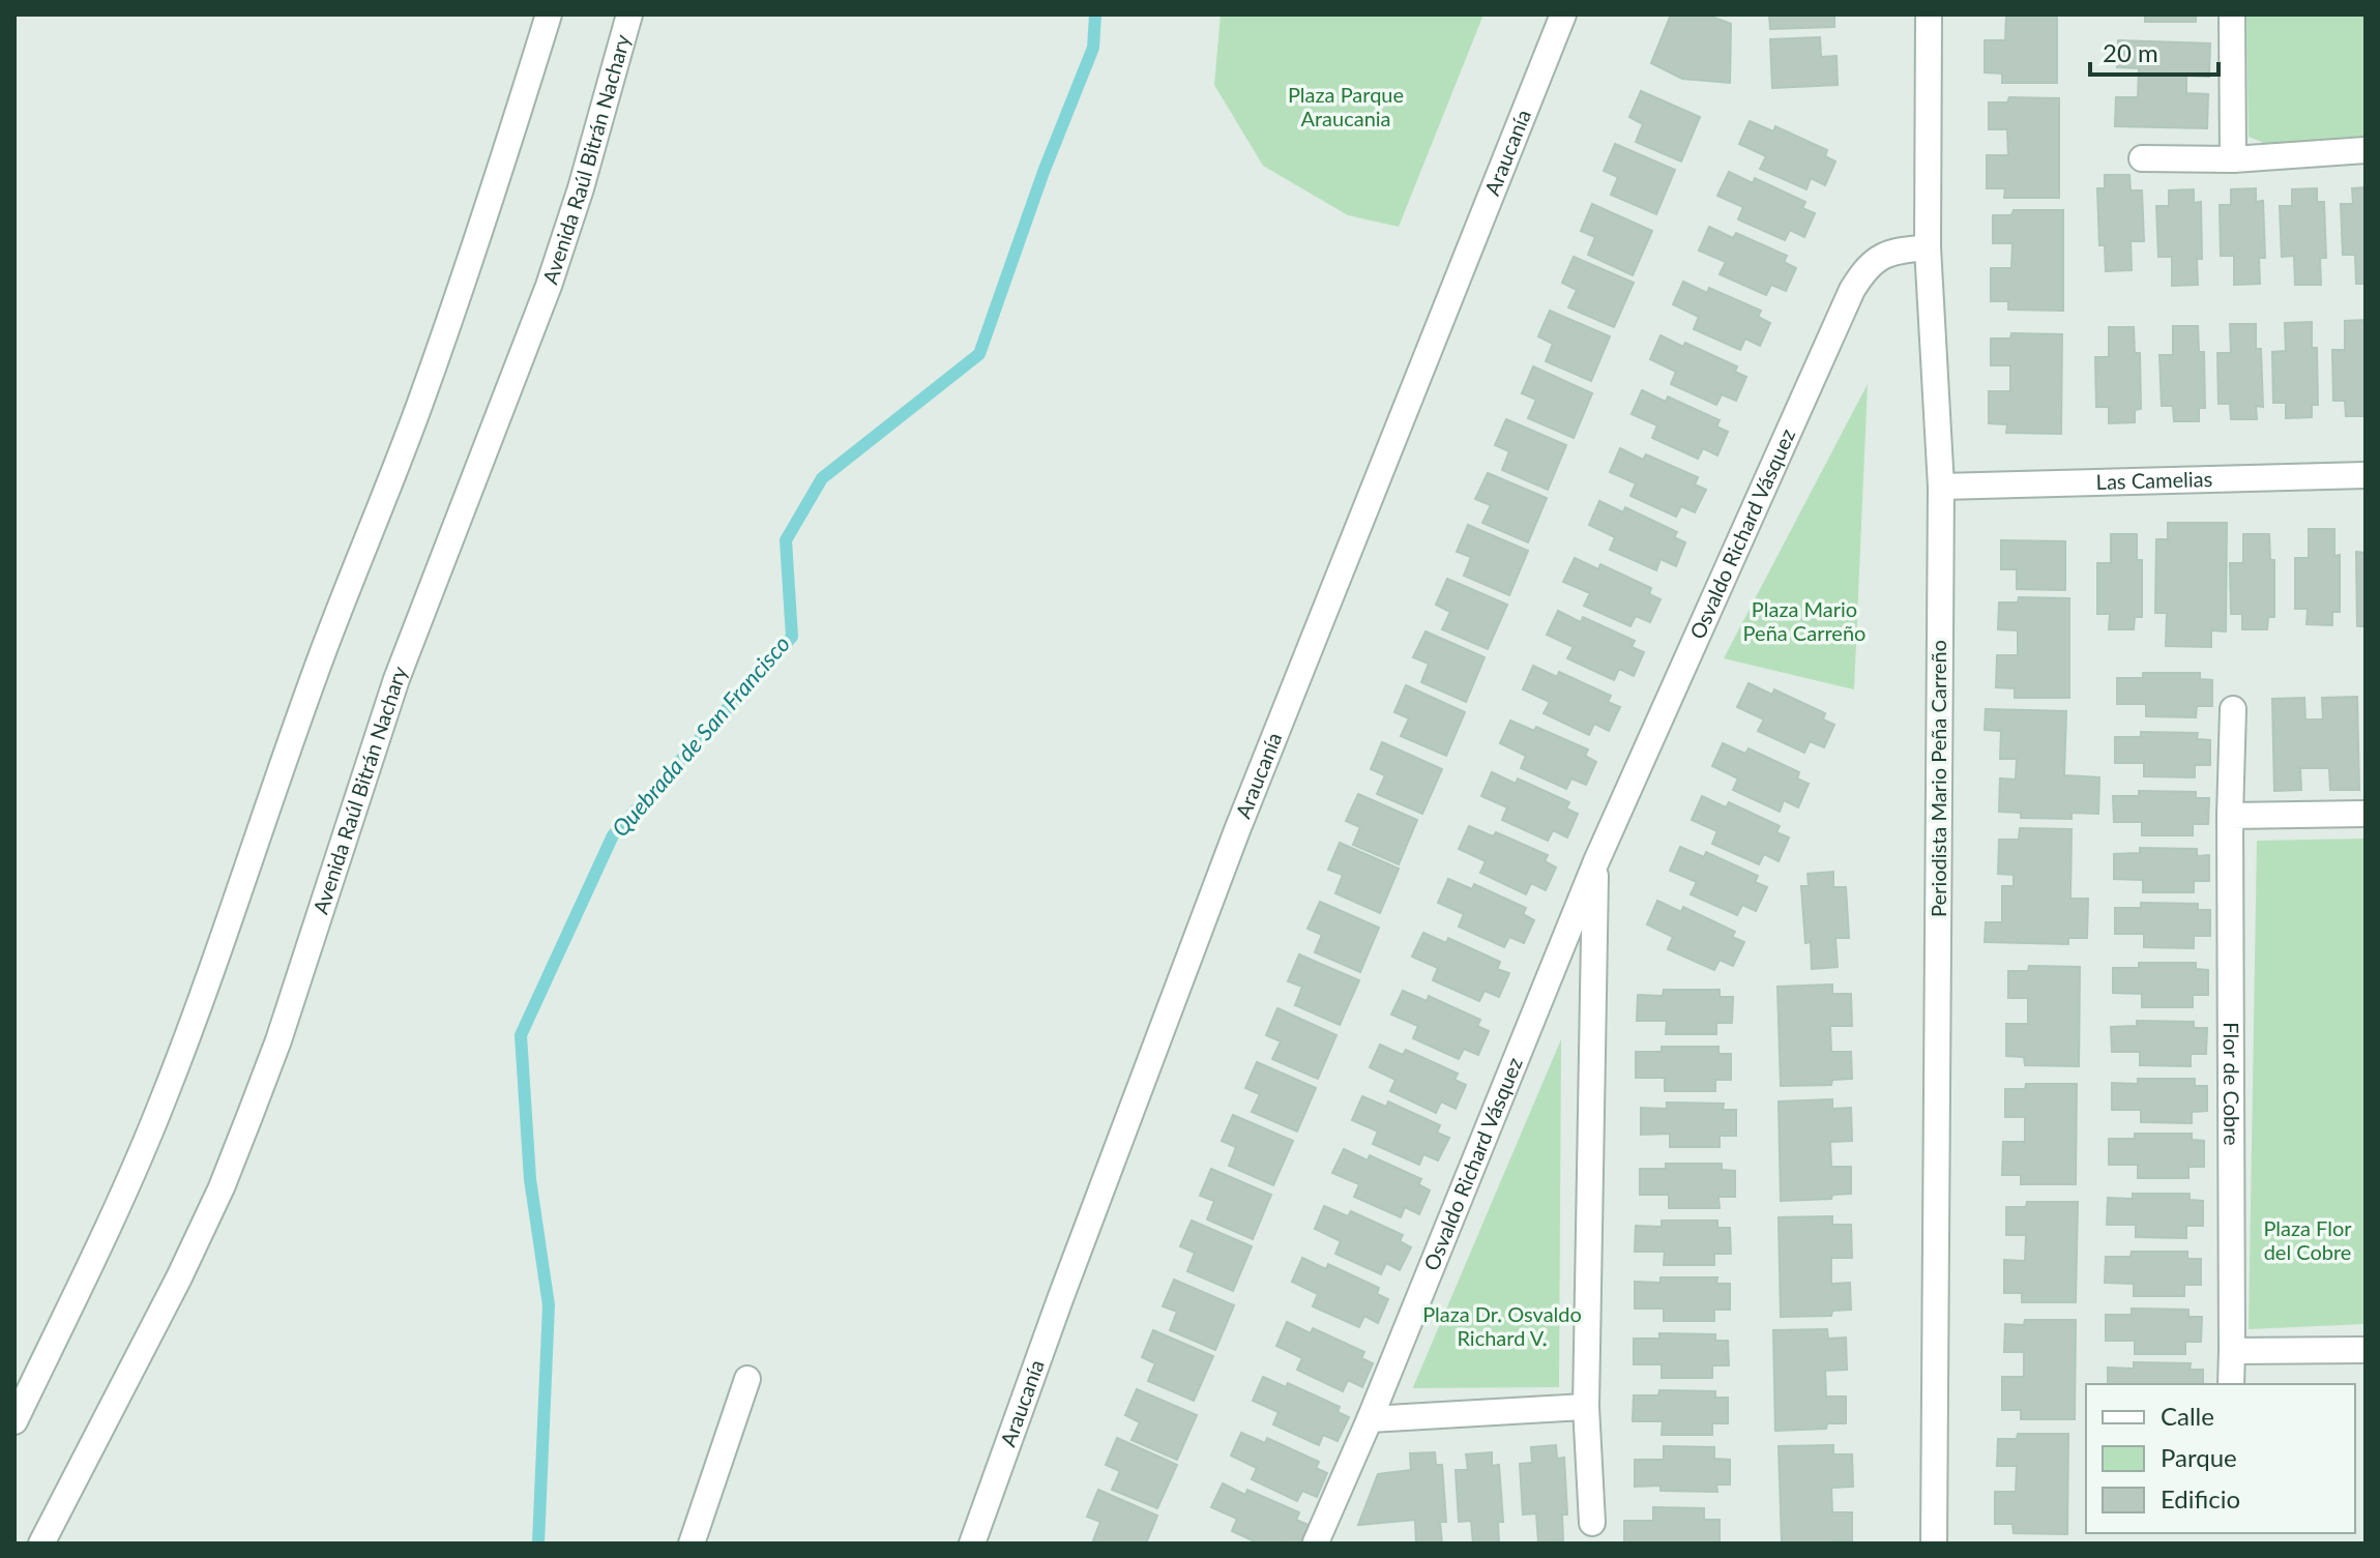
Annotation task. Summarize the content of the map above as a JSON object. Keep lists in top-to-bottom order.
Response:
{
  "streets": {
    "street": [
      "Araucanía",
      "Avenida Raúl Bitrán Nachary",
      "Las Camelias",
      "Osvaldo Richard Vásquez",
      "Periodista Mario Peña Carreño",
      "Flor de Cobre"
    ]
  },
  "crossings": [
    ["Las Camelias", "Periodista Mario Peña Carreño"],
    ["Osvaldo Richard Vásquez", "Periodista Mario Peña Carreño"]
  ],
  "water": ["Quebrada de San Francisco"],
  "parks": [
    "Plaza Parque Araucania",
    "Plaza Mario Peña Carreño",
    "Plaza Flor del Cobre",
    "Plaza Dr. Osvaldo Richard V."
  ],
  "legend": ["Calle", "Parque", "Edificio"],
  "scale_bar": "20 m"
}
